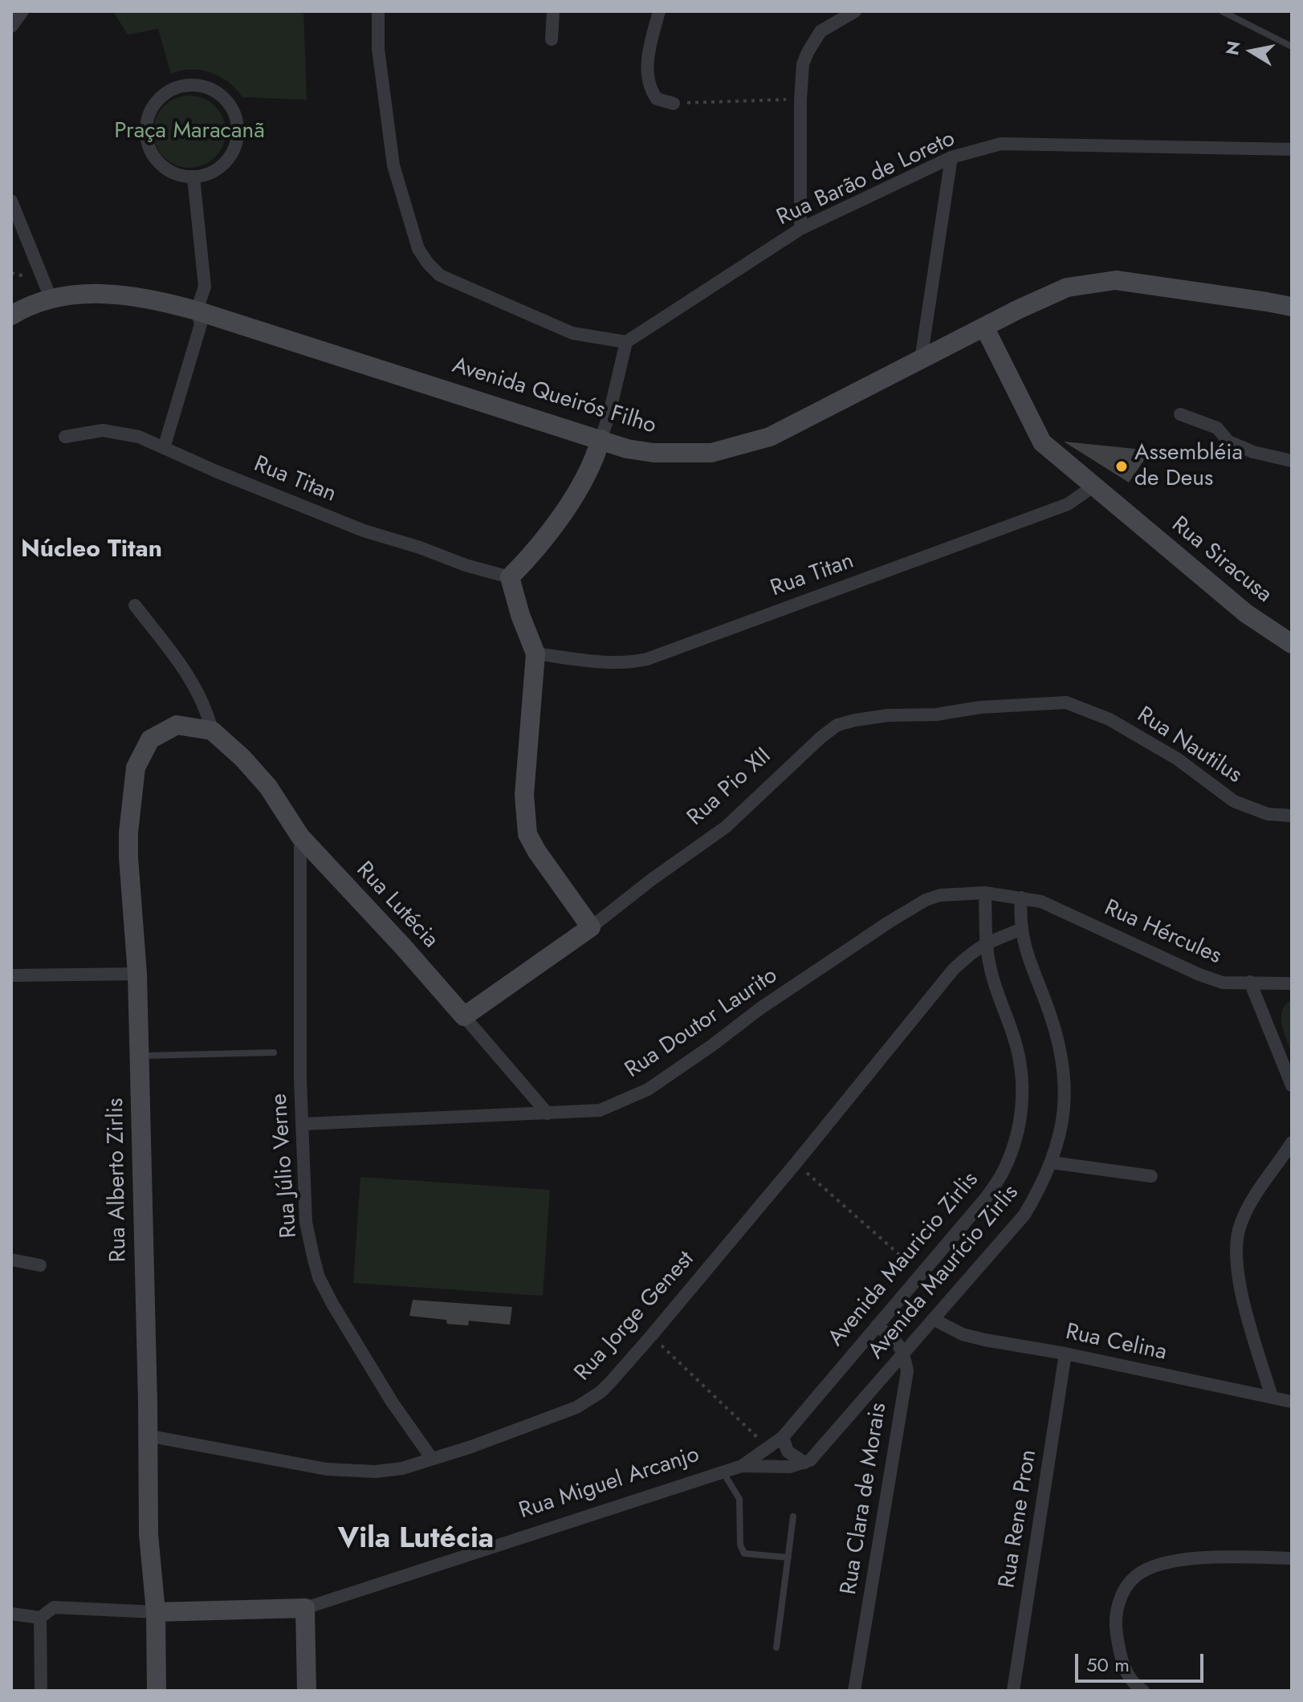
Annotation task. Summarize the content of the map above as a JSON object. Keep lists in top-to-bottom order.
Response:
{
  "streets": {
    "street": [
      "Rua Barão de Loreto",
      "Avenida Queirós Filho",
      "Rua Titan",
      "Rua Siracusa",
      "Rua Nautilus",
      "Rua Pio XII",
      "Rua Lutécia",
      "Rua Hércules",
      "Rua Doutor Laurito",
      "Rua Júlio Verne",
      "Rua Alberto Zirlis",
      "Avenida Mauricio Zirlis",
      "Avenida Maurício Zirlis",
      "Rua Jorge Genest",
      "Rua Celina",
      "Rua Miguel Arcanjo",
      "Rua Clara de Morais",
      "Rua Rene Pron"
    ]
  },
  "crossings": [
    ["Avenida Queirós Filho", "Rua Siracusa"],
    ["Rua Titan", "Rua Siracusa"],
    ["Rua Nautilus", "Rua Pio XII"],
    ["Rua Pio XII", "Rua Lutécia"],
    ["Rua Lutécia", "Rua Doutor Laurito"],
    ["Rua Lutécia", "Rua Júlio Verne"],
    ["Rua Lutécia", "Rua Alberto Zirlis"],
    ["Rua Hércules", "Avenida Maurício Zirlis"],
    ["Rua Doutor Laurito", "Rua Júlio Verne"],
    ["Rua Doutor Laurito", "Avenida Mauricio Zirlis"],
    ["Rua Júlio Verne", "Rua Jorge Genest"],
    ["Rua Alberto Zirlis", "Rua Jorge Genest"],
    ["Rua Alberto Zirlis", "Rua Miguel Arcanjo"],
    ["Avenida Mauricio Zirlis", "Rua Jorge Genest"],
    ["Avenida Mauricio Zirlis", "Rua Miguel Arcanjo"],
    ["Avenida Maurício Zirlis", "Rua Jorge Genest"],
    ["Avenida Maurício Zirlis", "Rua Celina"],
    ["Avenida Maurício Zirlis", "Rua Clara de Morais"],
    ["Rua Celina", "Rua Rene Pron"]
  ],
  "districts": ["Núcleo Titan", "Vila Lutécia"],
  "parks": ["Praça Maracanã"],
  "places": ["Assembléia de Deus"],
  "scale_bar": "50 m",
  "north": "left"
}
